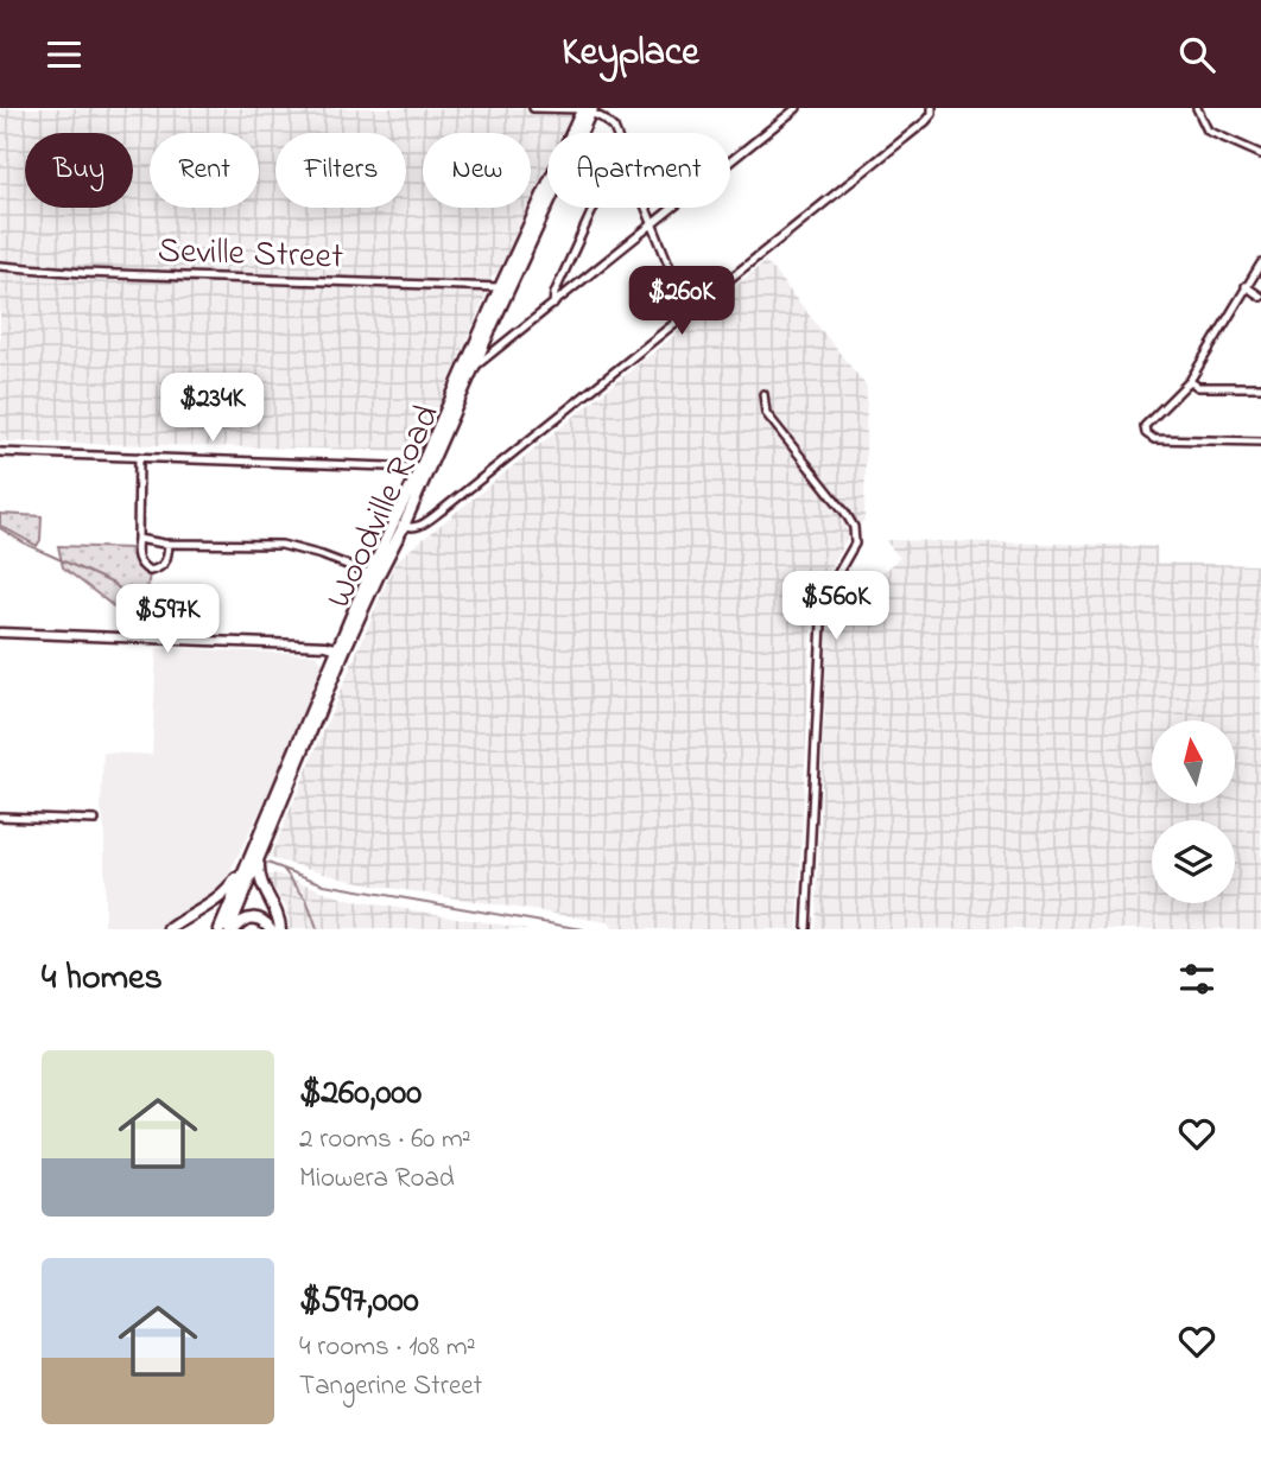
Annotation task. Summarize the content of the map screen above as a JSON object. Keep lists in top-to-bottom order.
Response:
{
  "streets": {
    "main road": ["Woodville Road"],
    "street": ["Seville Street"]
  },
  "crossings": [
    ["Seville Street", "Woodville Road"]
  ],
  "north": "top",
  "page": {
    "header": "Keyplace",
    "chip": [
      "Buy",
      "Rent",
      "Filters",
      "New",
      "Apartment"
    ],
    "price": [
      "$260K",
      "$234K",
      "$560K",
      "$597K"
    ],
    "heading": "4 homes",
    "list": [
      {
        "name": "$260,000",
        "note": "2 rooms · 60 m² · Miowera Road"
      },
      {
        "name": "$597,000",
        "note": "4 rooms · 108 m² · Tangerine Street"
      }
    ]
  }
}
